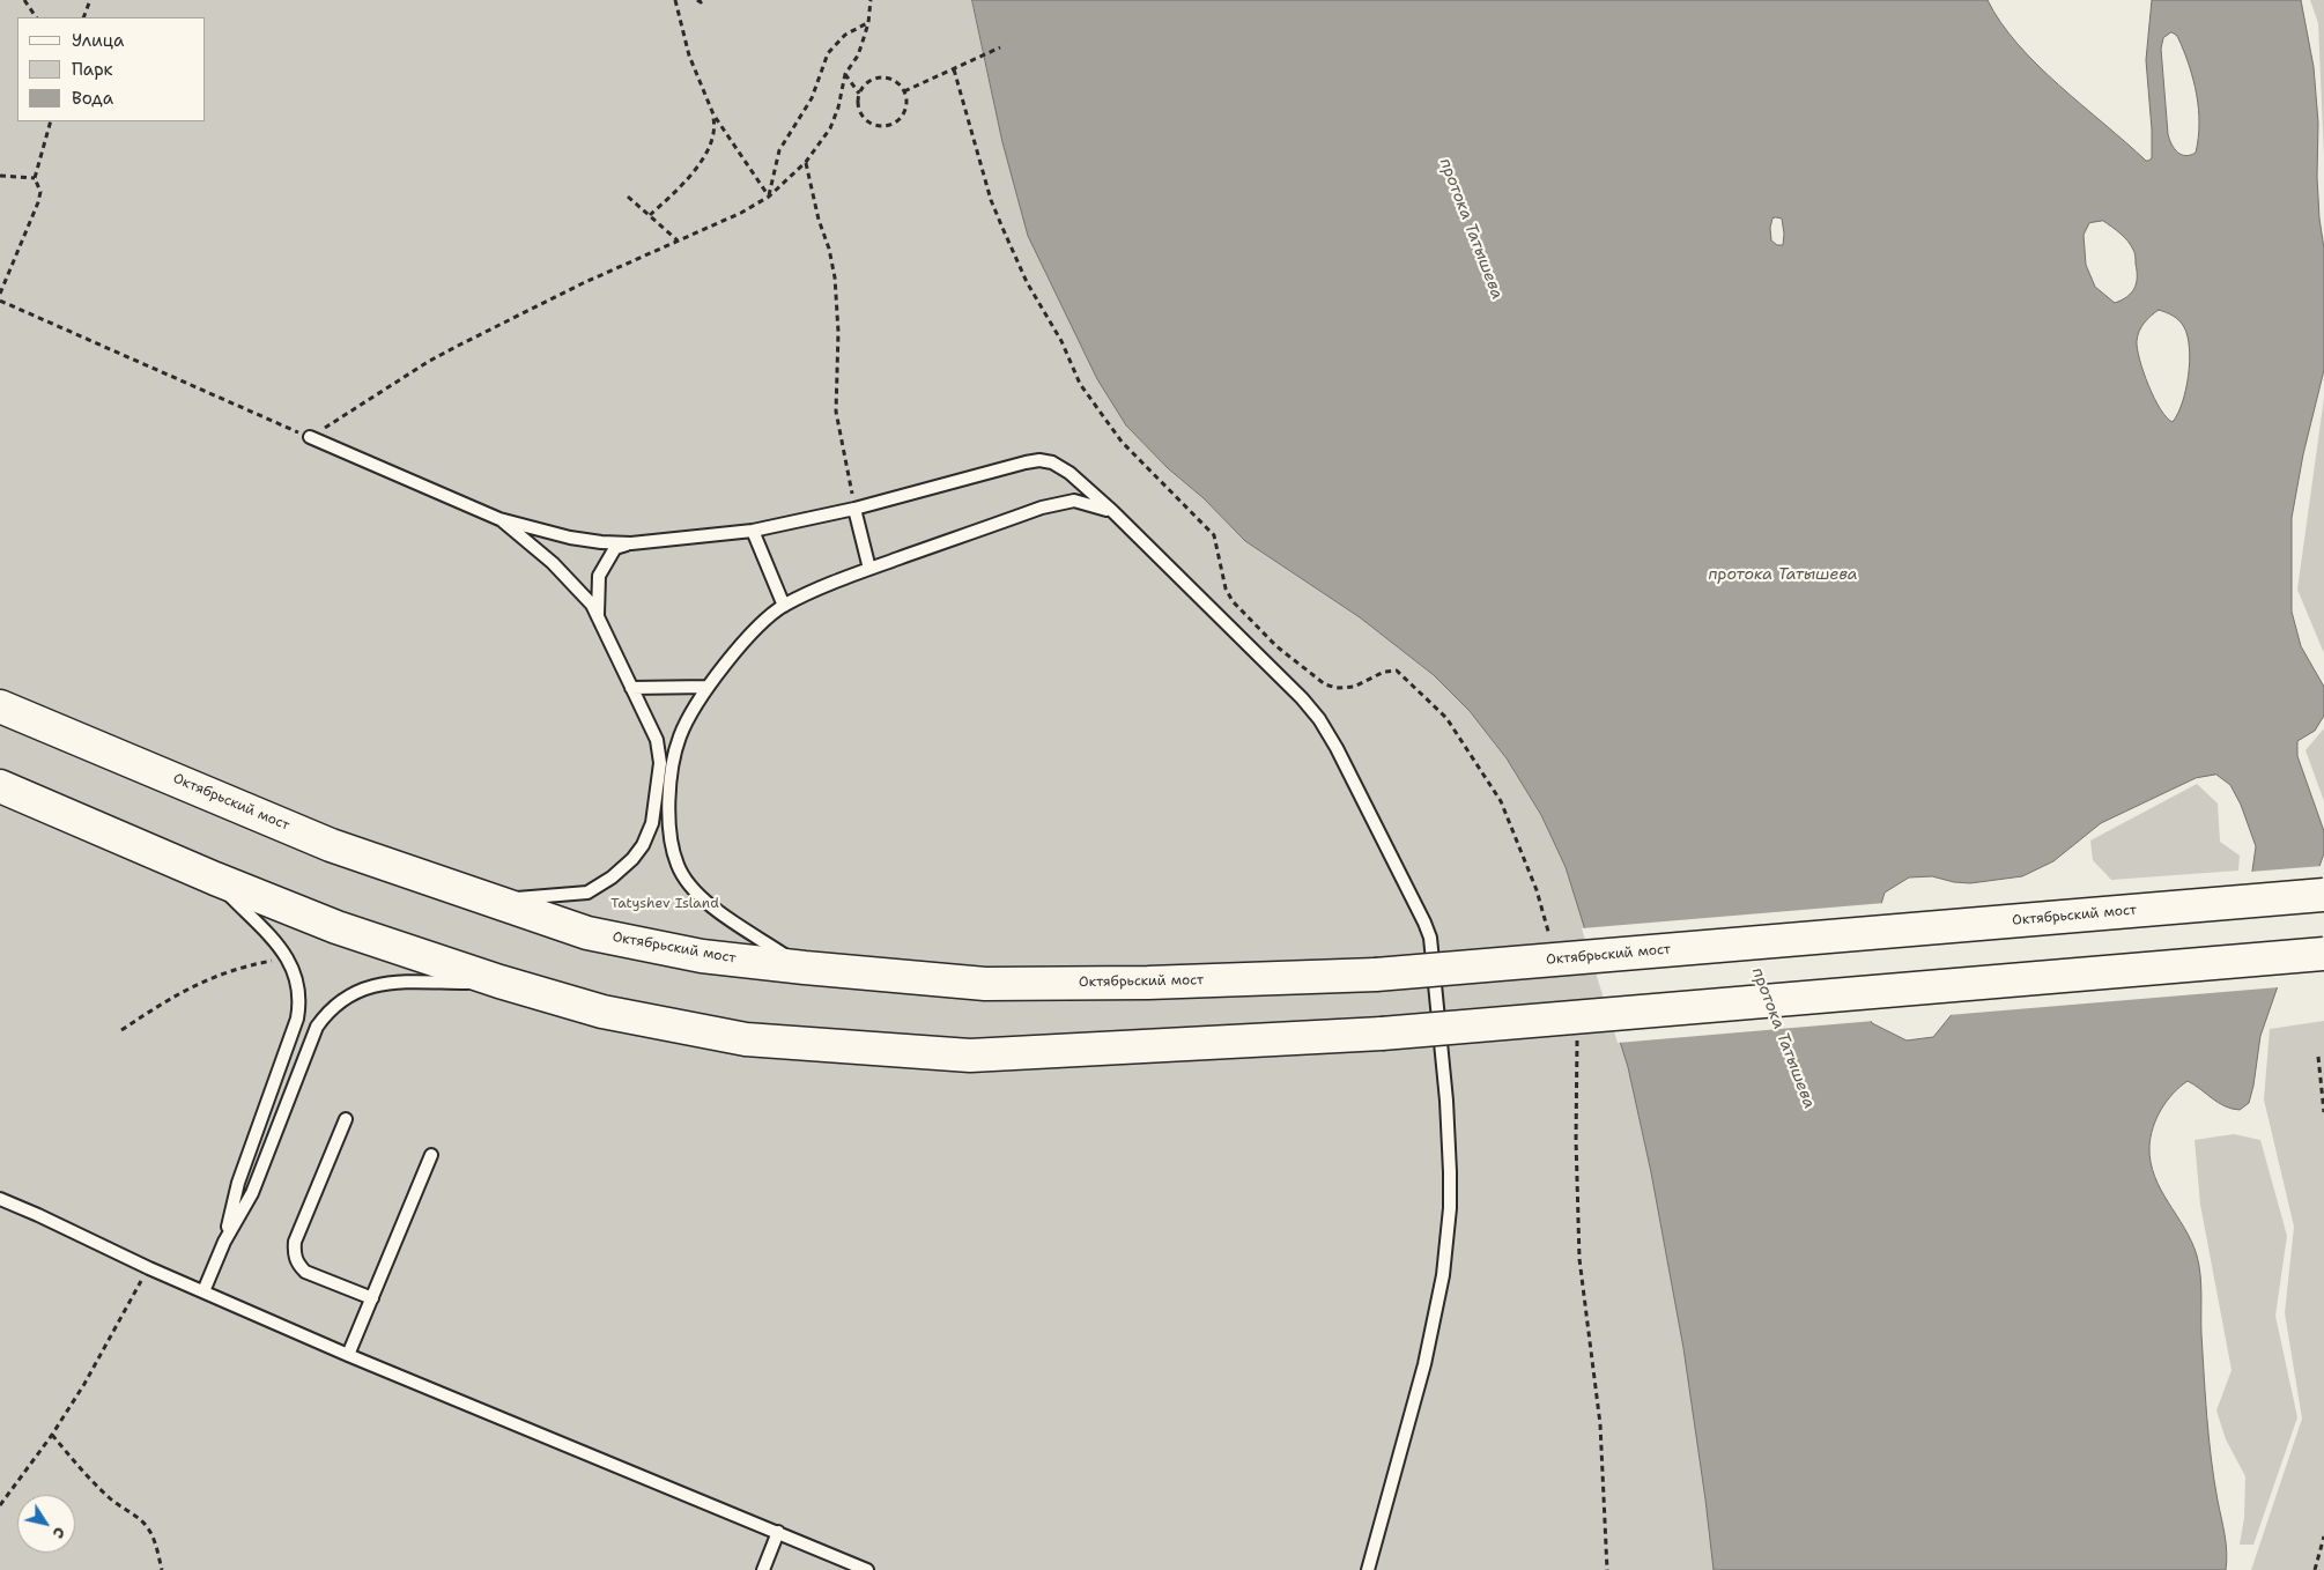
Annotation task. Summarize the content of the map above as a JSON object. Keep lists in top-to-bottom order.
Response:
{
  "streets": {
    "main road": ["Октябрьский мост"]
  },
  "water": ["протока Татышева"],
  "parks": ["Tatyshev Island"],
  "legend": ["Улица", "Парк", "Вода"],
  "north": "bottom right"
}
